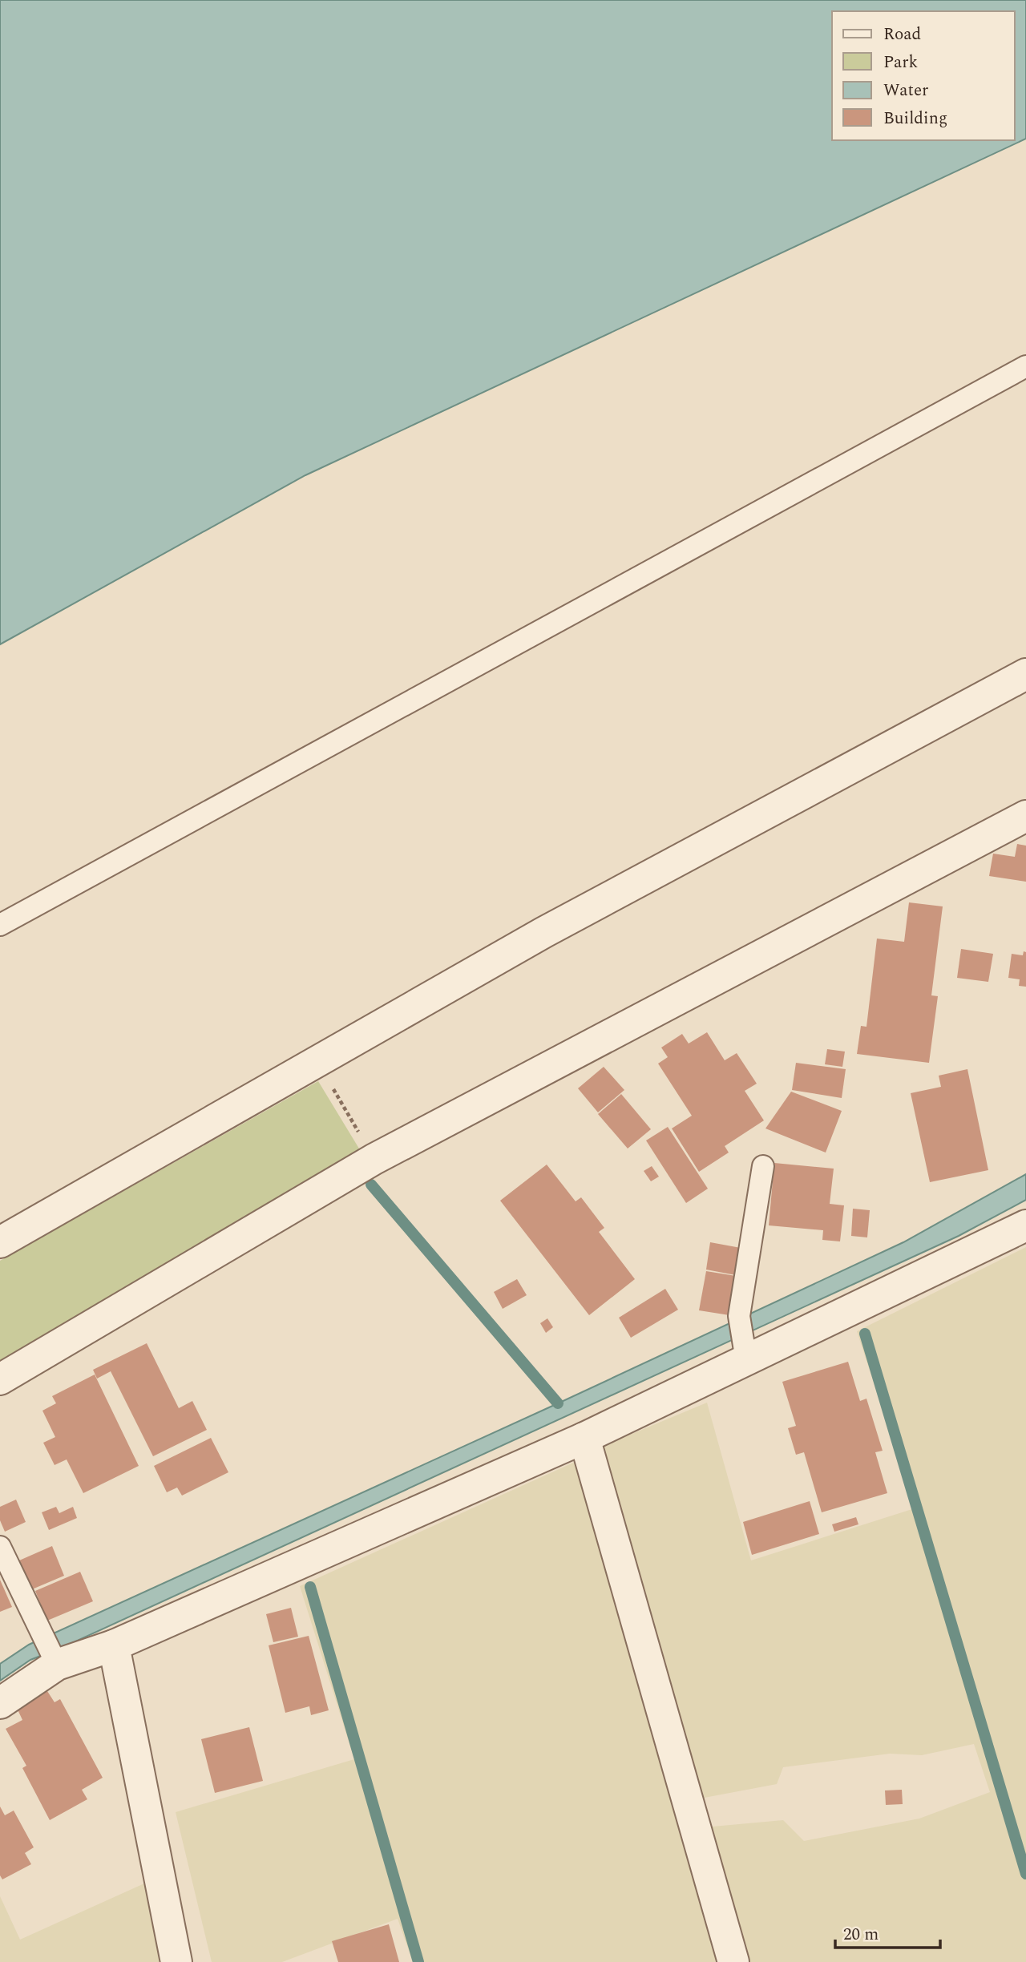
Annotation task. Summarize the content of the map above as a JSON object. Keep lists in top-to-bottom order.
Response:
{
  "legend": [
    "Road",
    "Park",
    "Water",
    "Building"
  ],
  "scale_bar": "20 m"
}
